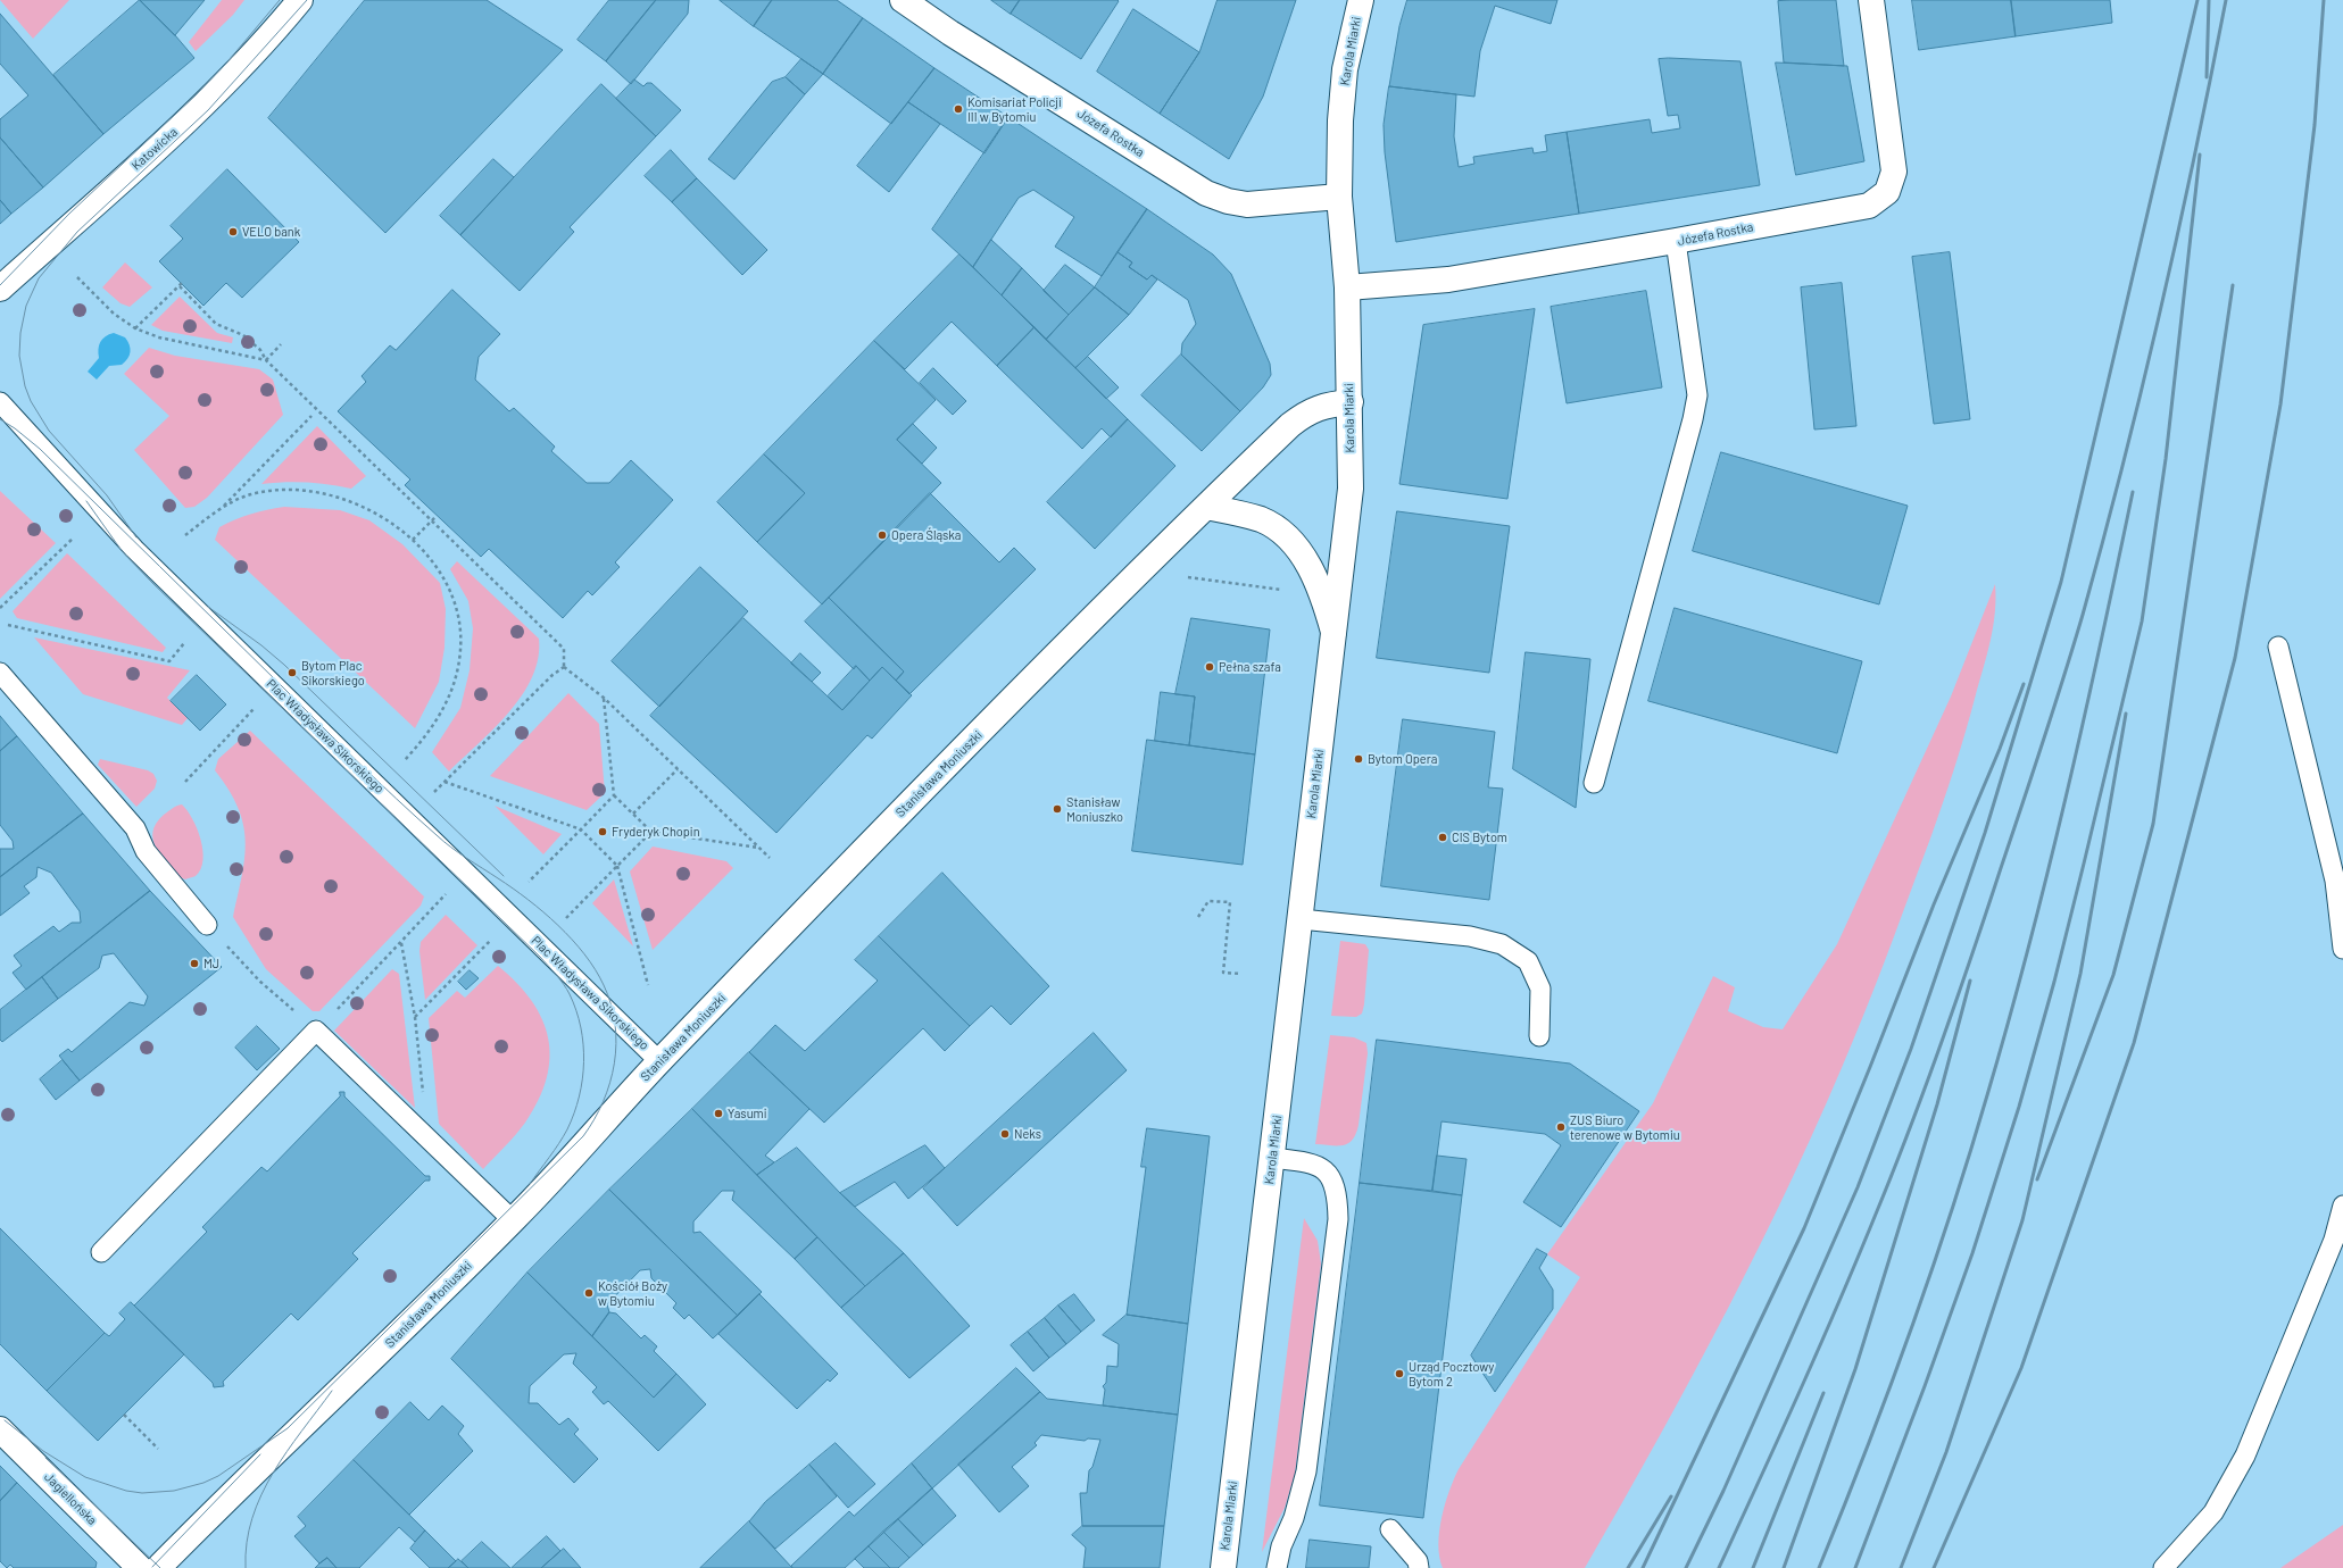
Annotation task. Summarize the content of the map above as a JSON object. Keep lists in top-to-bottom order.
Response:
{
  "streets": {
    "street": [
      "Karola Miarki",
      "Józefa Rostka",
      "Katowicka",
      "Stanisława Moniuszki",
      "Jagiellońska"
    ],
    "lane": ["Plac Władysława Sikorskiego"]
  },
  "crossings": [
    ["Karola Miarki", "Józefa Rostka"],
    ["Karola Miarki", "Stanisława Moniuszki"],
    ["Plac Władysława Sikorskiego", "Stanisława Moniuszki"]
  ],
  "places": [
    "Komisariat Policji III w Bytomiu",
    "VELO bank",
    "Opera Śląska",
    "Pełna szafa",
    "Bytom Plac Sikorskiego",
    "Bytom Opera",
    "Stanisław Moniuszko",
    "Fryderyk Chopin",
    "CIS Bytom",
    "MJ",
    "Yasumi",
    "ZUS Biuro terenowe w Bytomiu",
    "Neks",
    "Kościół Boży w Bytomiu",
    "Urząd Pocztowy Bytom 2"
  ]
}
